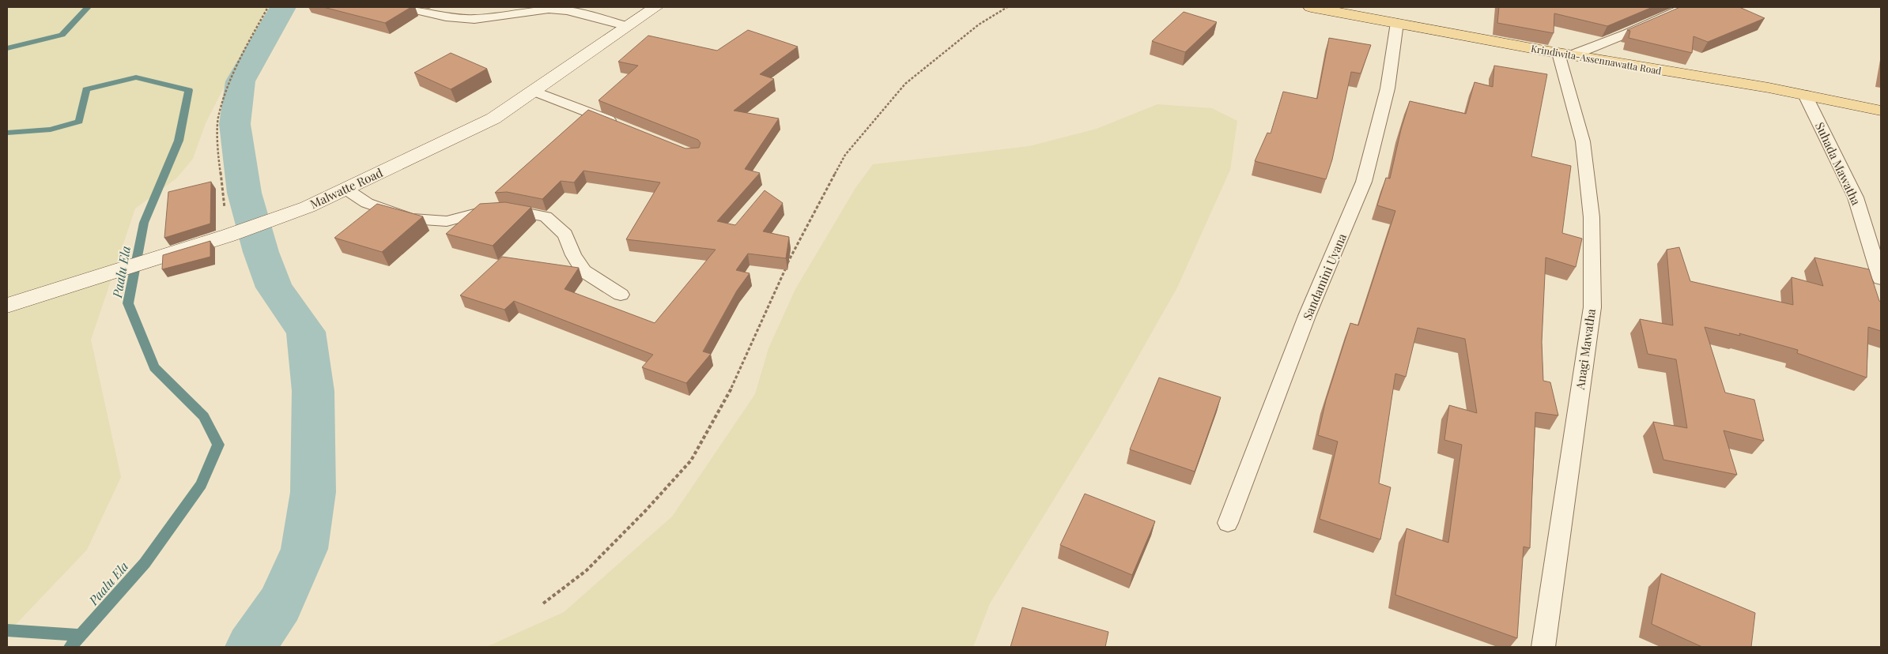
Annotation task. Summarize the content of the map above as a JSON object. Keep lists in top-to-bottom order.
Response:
{
  "streets": {
    "main road": ["Krindiwita-Assennawatta Road"],
    "street": ["Malwatte Road"],
    "lane": ["Suhada Mawatha", "Sandamini Uyana", "Anagi Mawatha"]
  },
  "crossings": [
    ["Krindiwita-Assennawatta Road", "Suhada Mawatha"],
    ["Krindiwita-Assennawatta Road", "Sandamini Uyana"],
    ["Krindiwita-Assennawatta Road", "Anagi Mawatha"]
  ],
  "water": ["Paalu Ela"]
}
